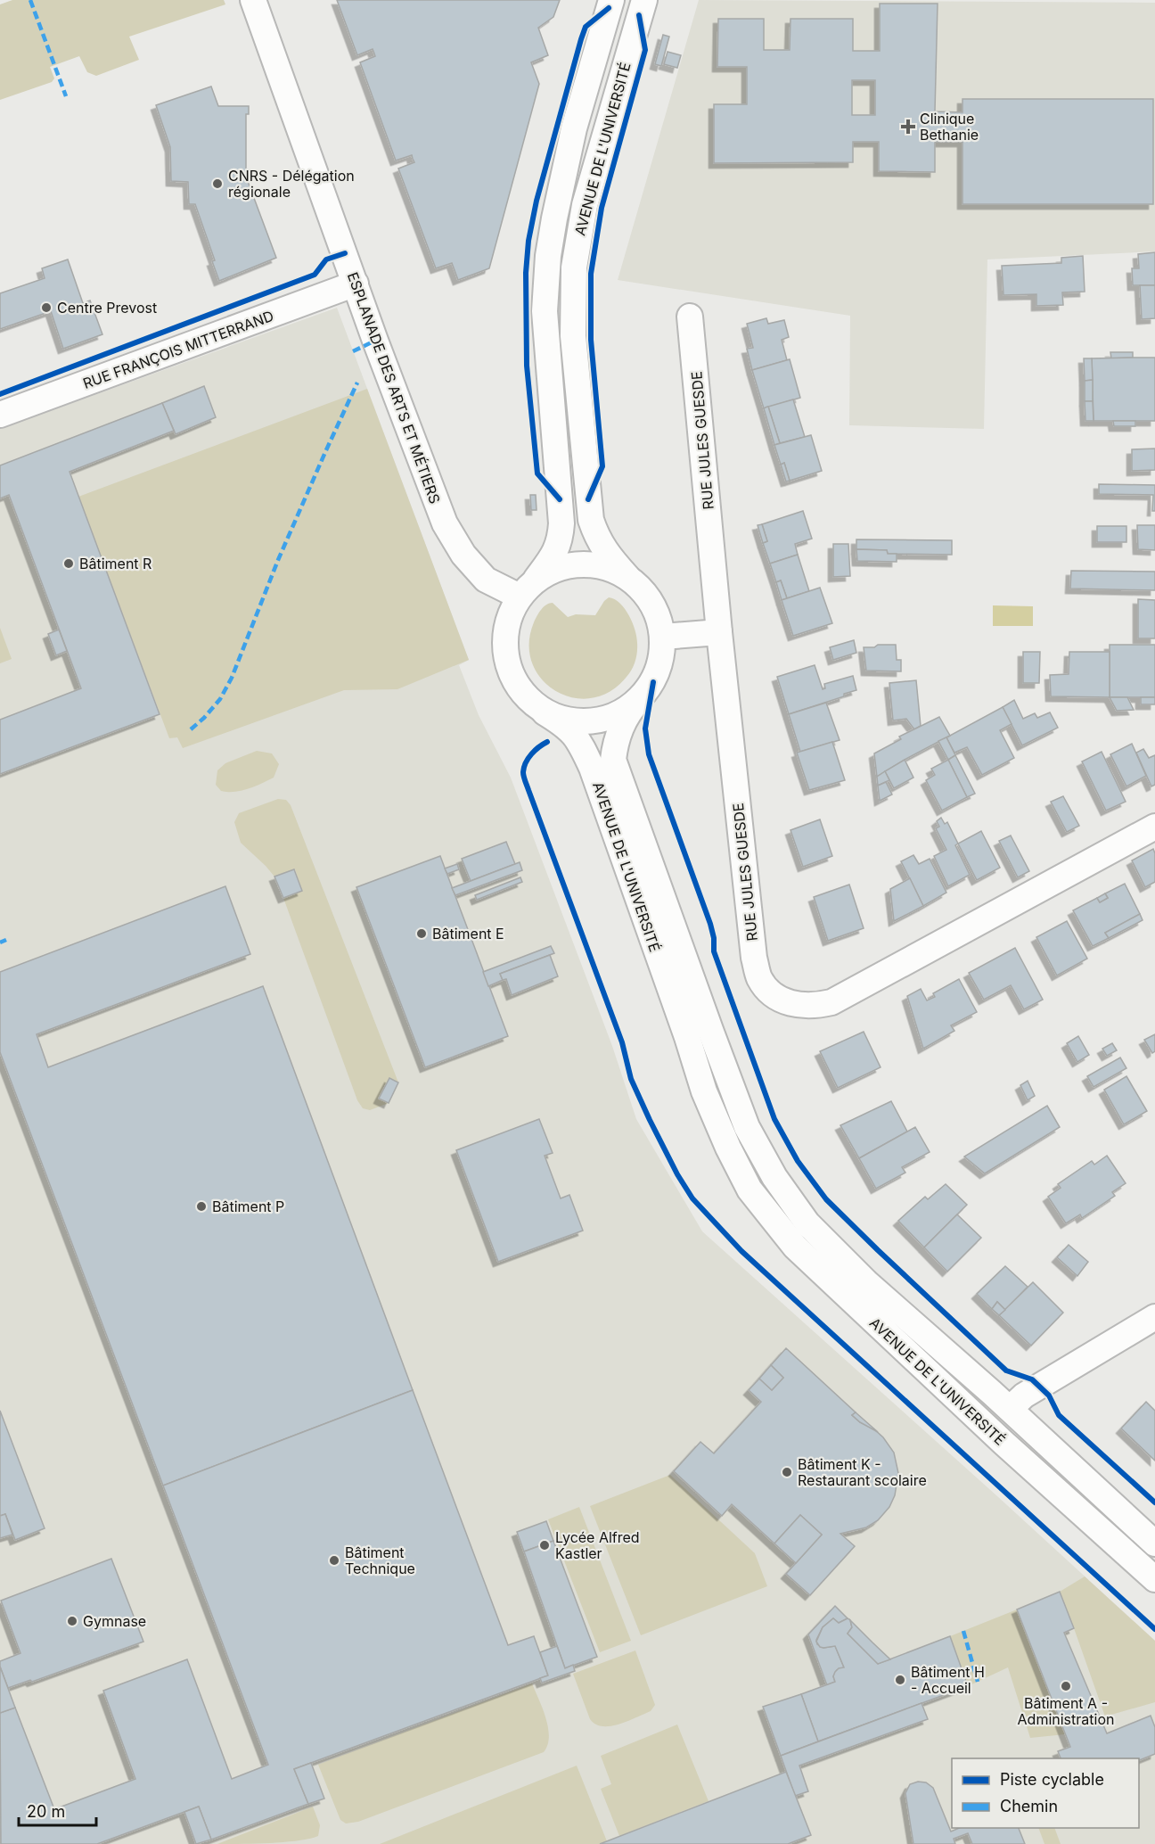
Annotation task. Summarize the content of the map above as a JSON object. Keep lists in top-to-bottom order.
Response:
{
  "streets": {
    "street": [
      "AVENUE DE L'UNIVERSITÉ",
      "RUE FRANÇOIS MITTERRAND",
      "ESPLANADE DES ARTS ET MÉTIERS",
      "RUE JULES GUESDE"
    ]
  },
  "crossings": [
    ["AVENUE DE L'UNIVERSITÉ", "ESPLANADE DES ARTS ET MÉTIERS"],
    ["RUE FRANÇOIS MITTERRAND", "ESPLANADE DES ARTS ET MÉTIERS"]
  ],
  "places": {
    "health": ["Clinique Bethanie"],
    "other": [
      "CNRS - Délégation régionale",
      "Centre Prevost",
      "Bâtiment R",
      "Bâtiment E",
      "Bâtiment P",
      "Bâtiment K - Restaurant scolaire",
      "Lycée Alfred Kastler",
      "Bâtiment Technique",
      "Gymnase",
      "Bâtiment H - Accueil",
      "Bâtiment A - Administration"
    ]
  },
  "legend": ["Piste cyclable", "Chemin"],
  "scale_bar": "20 m"
}
